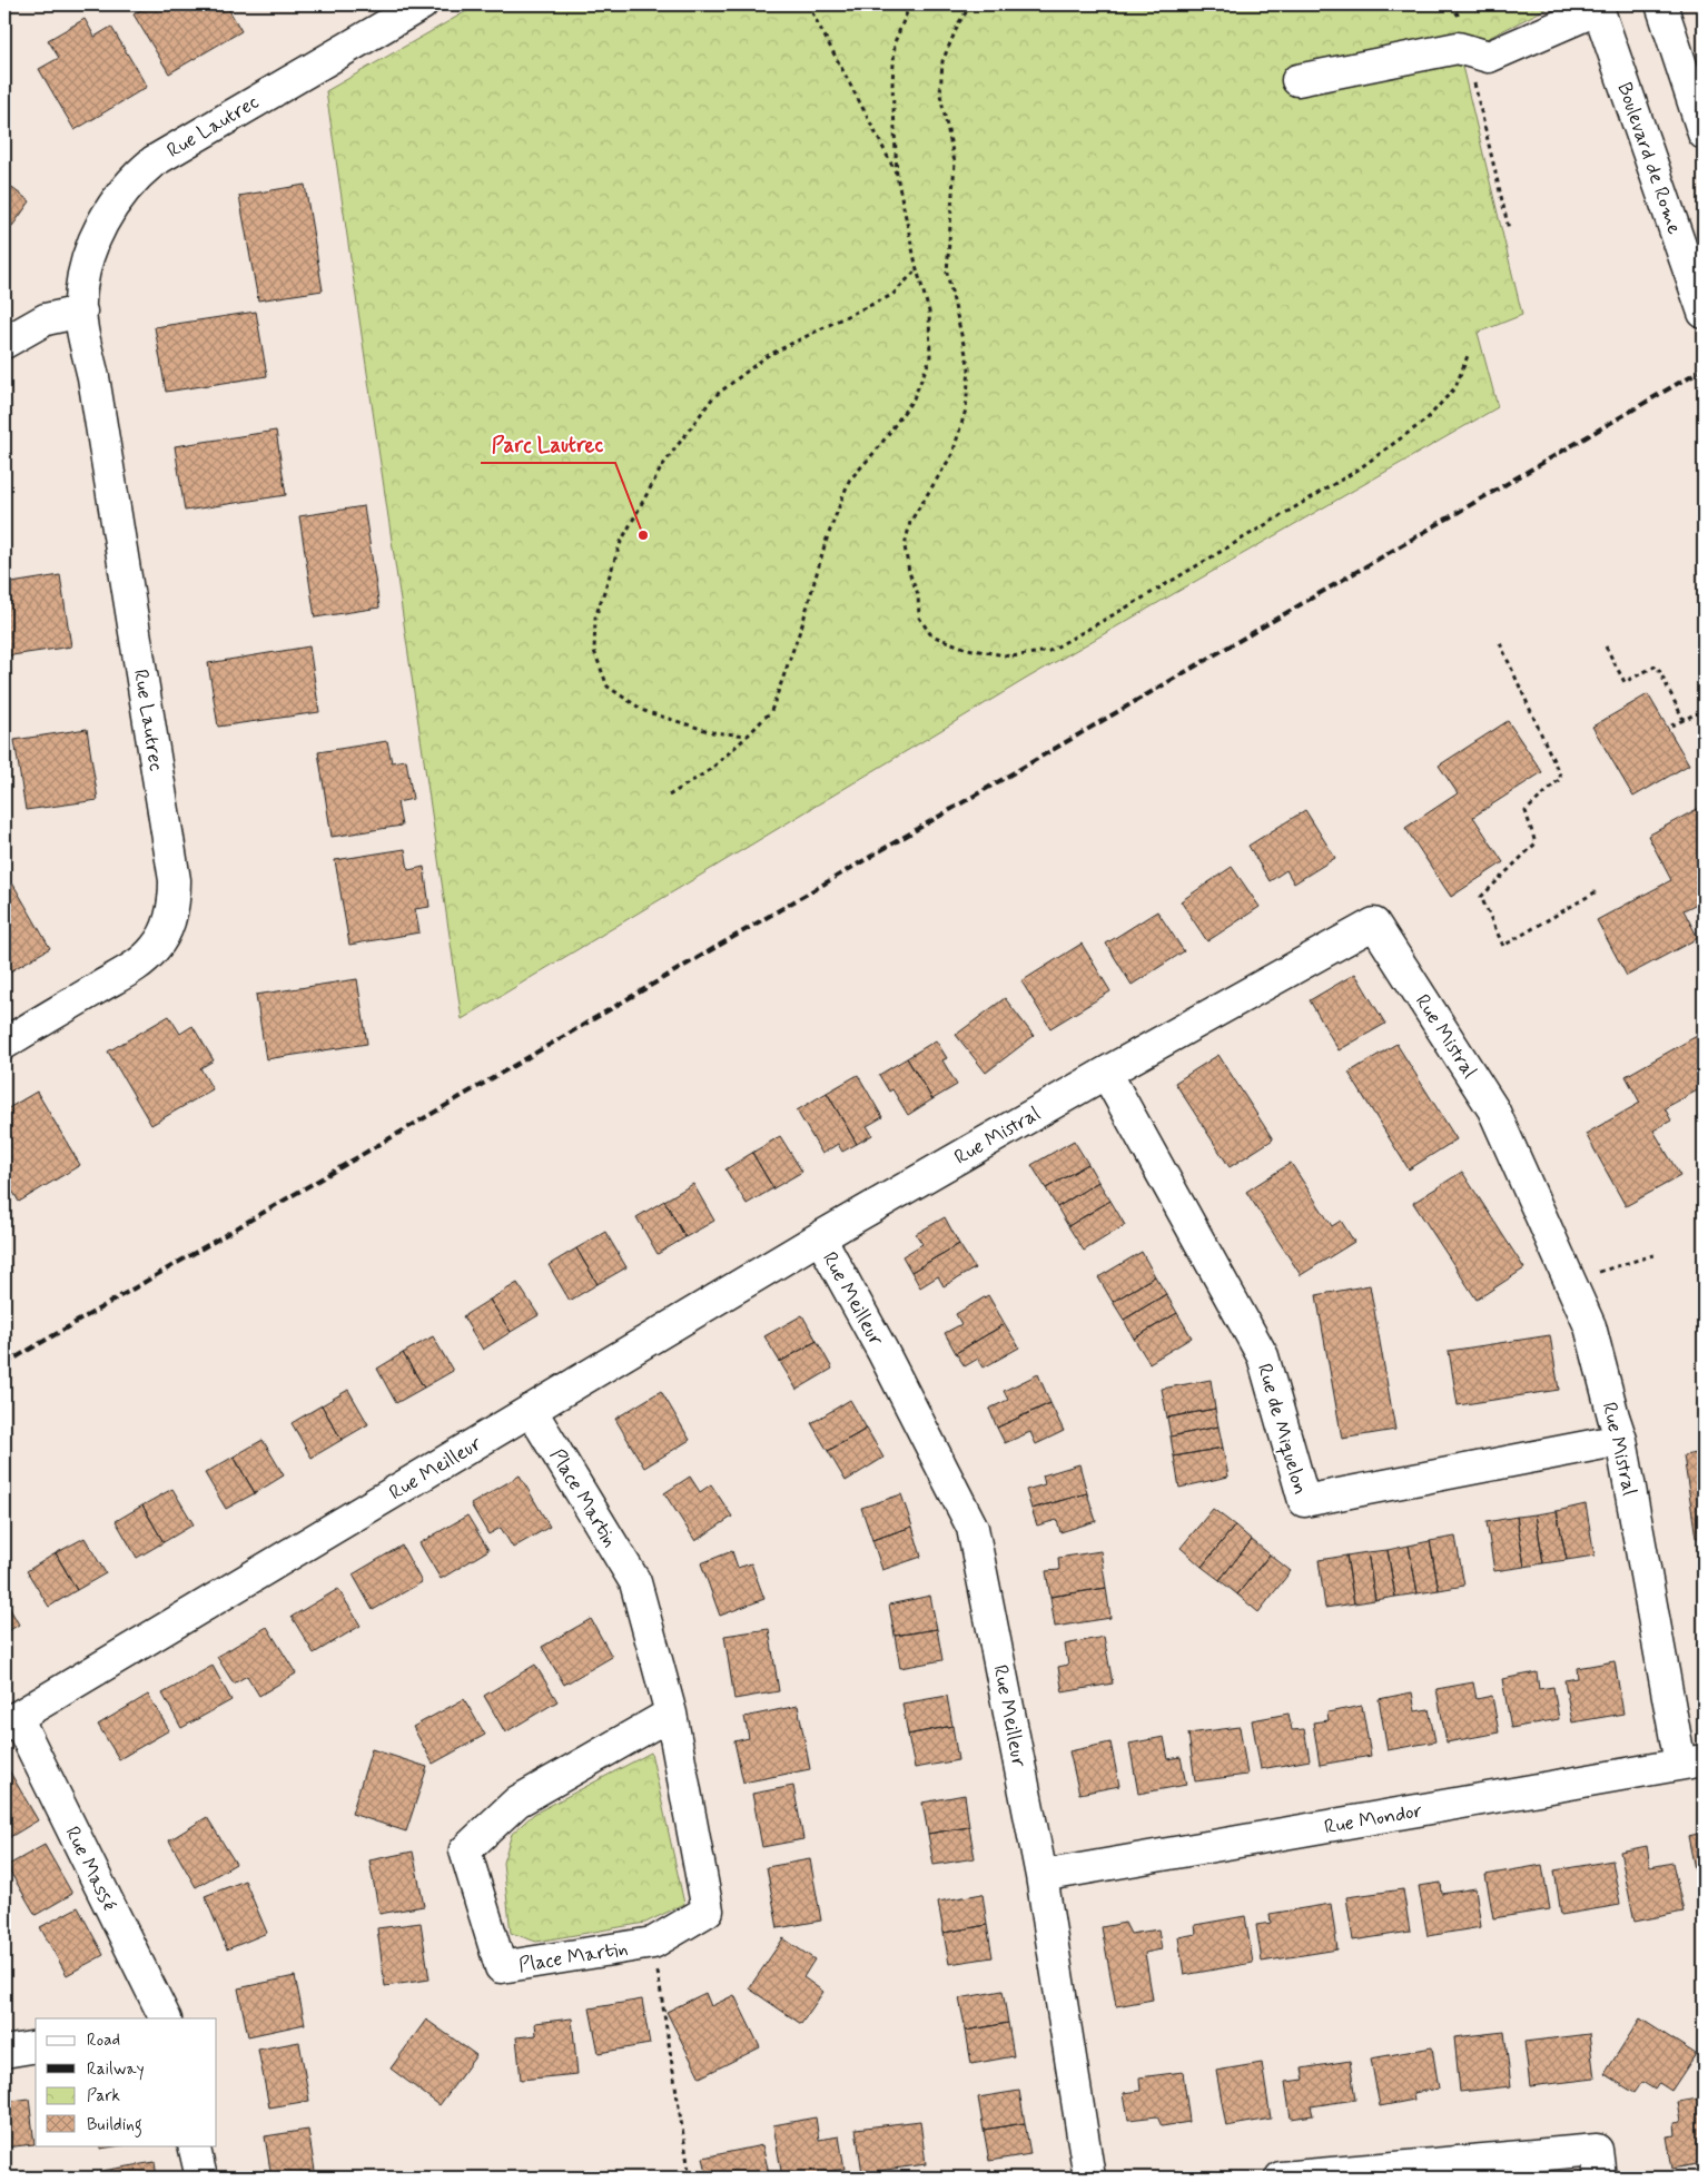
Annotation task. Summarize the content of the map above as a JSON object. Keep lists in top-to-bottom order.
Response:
{
  "streets": {
    "street": [
      "Rue Lautrec",
      "Boulevard de Rome",
      "Rue Mistral",
      "Rue Meilleur",
      "Rue de Miquelon",
      "Place Martin",
      "Rue Mondor",
      "Rue Massé"
    ]
  },
  "crossings": [
    ["Rue Mistral", "Rue Meilleur"],
    ["Rue Mistral", "Rue de Miquelon"],
    ["Rue Mistral", "Rue Mondor"],
    ["Rue Meilleur", "Place Martin"],
    ["Rue Meilleur", "Rue Mondor"],
    ["Rue Meilleur", "Rue Massé"]
  ],
  "places": ["Parc Lautrec"],
  "legend": [
    "Road",
    "Railway",
    "Park",
    "Building"
  ]
}
